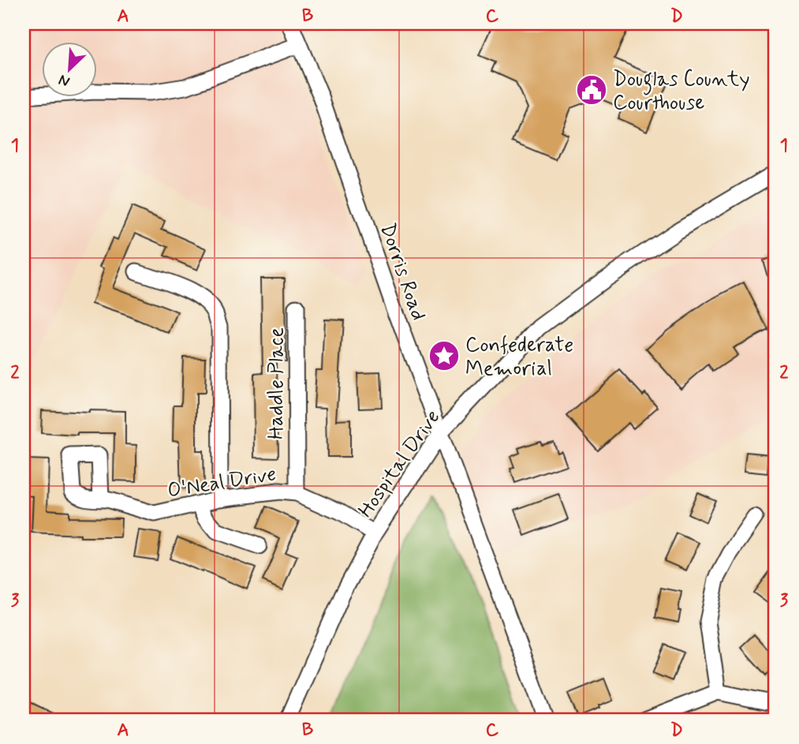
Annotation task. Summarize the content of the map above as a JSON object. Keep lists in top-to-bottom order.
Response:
{
  "streets": {
    "street": [
      "Dorris Road",
      "Haddle Place",
      "Hospital Drive",
      "O'Neal Drive"
    ]
  },
  "crossings": [
    ["Dorris Road", "Hospital Drive"],
    ["Haddle Place", "O'Neal Drive"],
    ["Hospital Drive", "O'Neal Drive"]
  ],
  "places": {
    "public building": ["Douglas County Courthouse"],
    "place": ["Confederate Memorial"]
  },
  "north": "bottom left",
  "grid": {
    "columns": [
      "A",
      "B",
      "C",
      "D"
    ],
    "rows": ["1", "2", "3"]
  }
}
